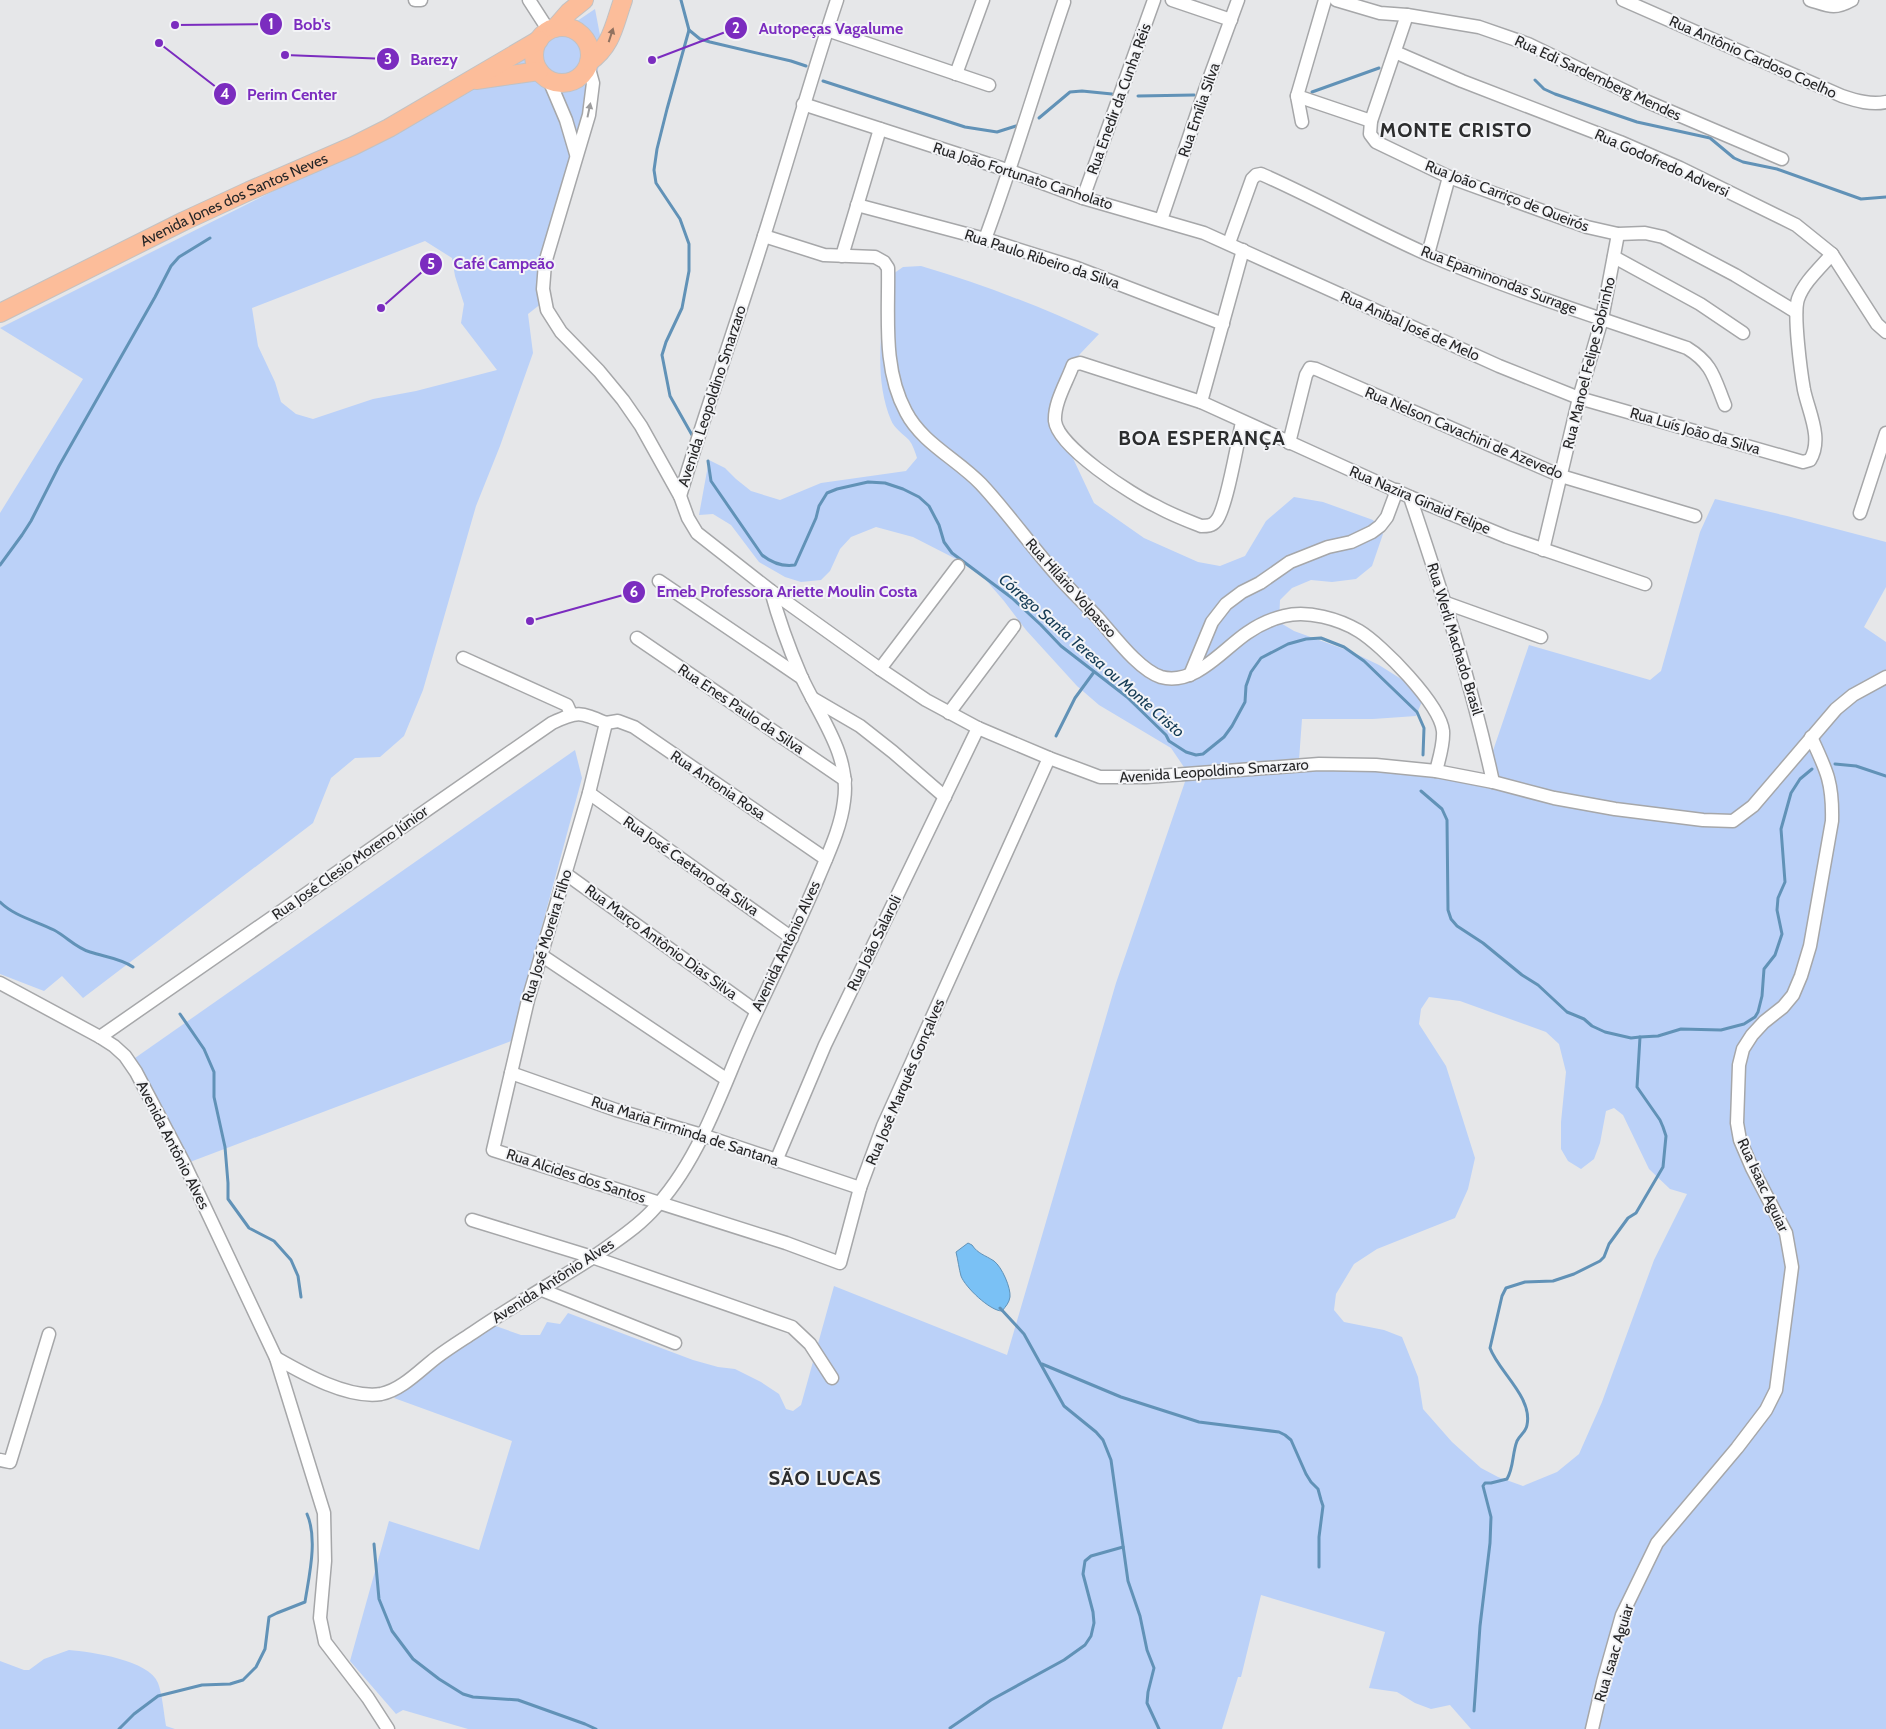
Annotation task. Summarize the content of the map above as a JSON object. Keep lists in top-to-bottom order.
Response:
{
  "streets": {
    "highway": ["Avenida Jones dos Santos Neves"],
    "street": [
      "Rua Antônio Cardoso Coelho",
      "Rua Edi Sardemberg Mendes",
      "Rua Enedir da Cunha Réis",
      "Rua Emília Silva",
      "Rua Godofredo Adversi",
      "Rua João Fortunato Canholato",
      "Rua João Carriço de Queirós",
      "Rua Paulo Ribeiro da Silva",
      "Rua Epaminondas Surrage",
      "Rua Anibal José de Melo",
      "Rua Manoel Felipe Sobrinho",
      "Avenida Leopoldino Smarzaro",
      "Rua Luís João da Silva",
      "Rua Nelson Cavachini de Azevedo",
      "Rua Nazira Ginaid Felipe",
      "Rua Hilário Volpasso",
      "Rua Werli Machado Brasil",
      "Rua Enes Paulo da Silva",
      "Rua Antonia Rosa",
      "Rua José Clesio Moreno Júnior",
      "Rua José Caetano da Silva",
      "Rua José Moreira Filho",
      "Rua Março Antônio Dias Silva",
      "Rua João Salaroli",
      "Avenida Antônio Alves",
      "Rua José Marquês Gonçalves",
      "Rua Maria Firminda de Santana",
      "Rua Alcides dos Santos",
      "Rua Isaac Aguiar"
    ]
  },
  "crossings": [
    ["Rua Enedir da Cunha Réis", "Rua João Fortunato Canholato"],
    ["Rua Emília Silva", "Rua João Fortunato Canholato"],
    ["Rua João Fortunato Canholato", "Rua Epaminondas Surrage"],
    ["Rua João Fortunato Canholato", "Rua Anibal José de Melo"],
    ["Rua João Fortunato Canholato", "Avenida Leopoldino Smarzaro"],
    ["Rua João Carriço de Queirós", "Rua Manoel Felipe Sobrinho"],
    ["Rua João Carriço de Queirós", "Rua Luís João da Silva"],
    ["Rua Epaminondas Surrage", "Rua Manoel Felipe Sobrinho"],
    ["Rua Anibal José de Melo", "Rua Manoel Felipe Sobrinho"],
    ["Rua Anibal José de Melo", "Rua Luís João da Silva"],
    ["Rua Manoel Felipe Sobrinho", "Rua Luís João da Silva"],
    ["Rua Manoel Felipe Sobrinho", "Rua Nelson Cavachini de Azevedo"],
    ["Rua Manoel Felipe Sobrinho", "Rua Nazira Ginaid Felipe"],
    ["Avenida Leopoldino Smarzaro", "Rua Hilário Volpasso"],
    ["Avenida Leopoldino Smarzaro", "Rua Werli Machado Brasil"],
    ["Avenida Leopoldino Smarzaro", "Rua João Salaroli"],
    ["Avenida Leopoldino Smarzaro", "Avenida Antônio Alves"],
    ["Avenida Leopoldino Smarzaro", "Rua José Marquês Gonçalves"],
    ["Avenida Leopoldino Smarzaro", "Rua Isaac Aguiar"],
    ["Rua Nelson Cavachini de Azevedo", "Rua Nazira Ginaid Felipe"],
    ["Rua Nazira Ginaid Felipe", "Rua Werli Machado Brasil"],
    ["Rua Enes Paulo da Silva", "Avenida Antônio Alves"],
    ["Rua Antonia Rosa", "Rua José Moreira Filho"],
    ["Rua Antonia Rosa", "Avenida Antônio Alves"],
    ["Rua José Clesio Moreno Júnior", "Avenida Antônio Alves"],
    ["Rua José Caetano da Silva", "Rua José Moreira Filho"],
    ["Rua José Caetano da Silva", "Avenida Antônio Alves"],
    ["Rua José Moreira Filho", "Rua Março Antônio Dias Silva"],
    ["Rua José Moreira Filho", "Rua Maria Firminda de Santana"],
    ["Rua José Moreira Filho", "Rua Alcides dos Santos"],
    ["Rua Março Antônio Dias Silva", "Avenida Antônio Alves"],
    ["Rua João Salaroli", "Rua Maria Firminda de Santana"],
    ["Avenida Antônio Alves", "Rua José Marquês Gonçalves"],
    ["Avenida Antônio Alves", "Rua Maria Firminda de Santana"],
    ["Avenida Antônio Alves", "Rua Alcides dos Santos"],
    ["Rua José Marquês Gonçalves", "Rua Maria Firminda de Santana"],
    ["Rua José Marquês Gonçalves", "Rua Alcides dos Santos"]
  ],
  "districts": ["MONTE CRISTO", "BOA ESPERANÇA", "SÃO LUCAS"],
  "water": ["Córrego Santa Teresa ou Monte Cristo"],
  "places": [
    "Bob's",
    "Perim Center",
    "Barezy",
    "Autopeças Vagalume",
    "Café Campeão",
    "Emeb Professora Ariette Moulin Costa"
  ]
}
